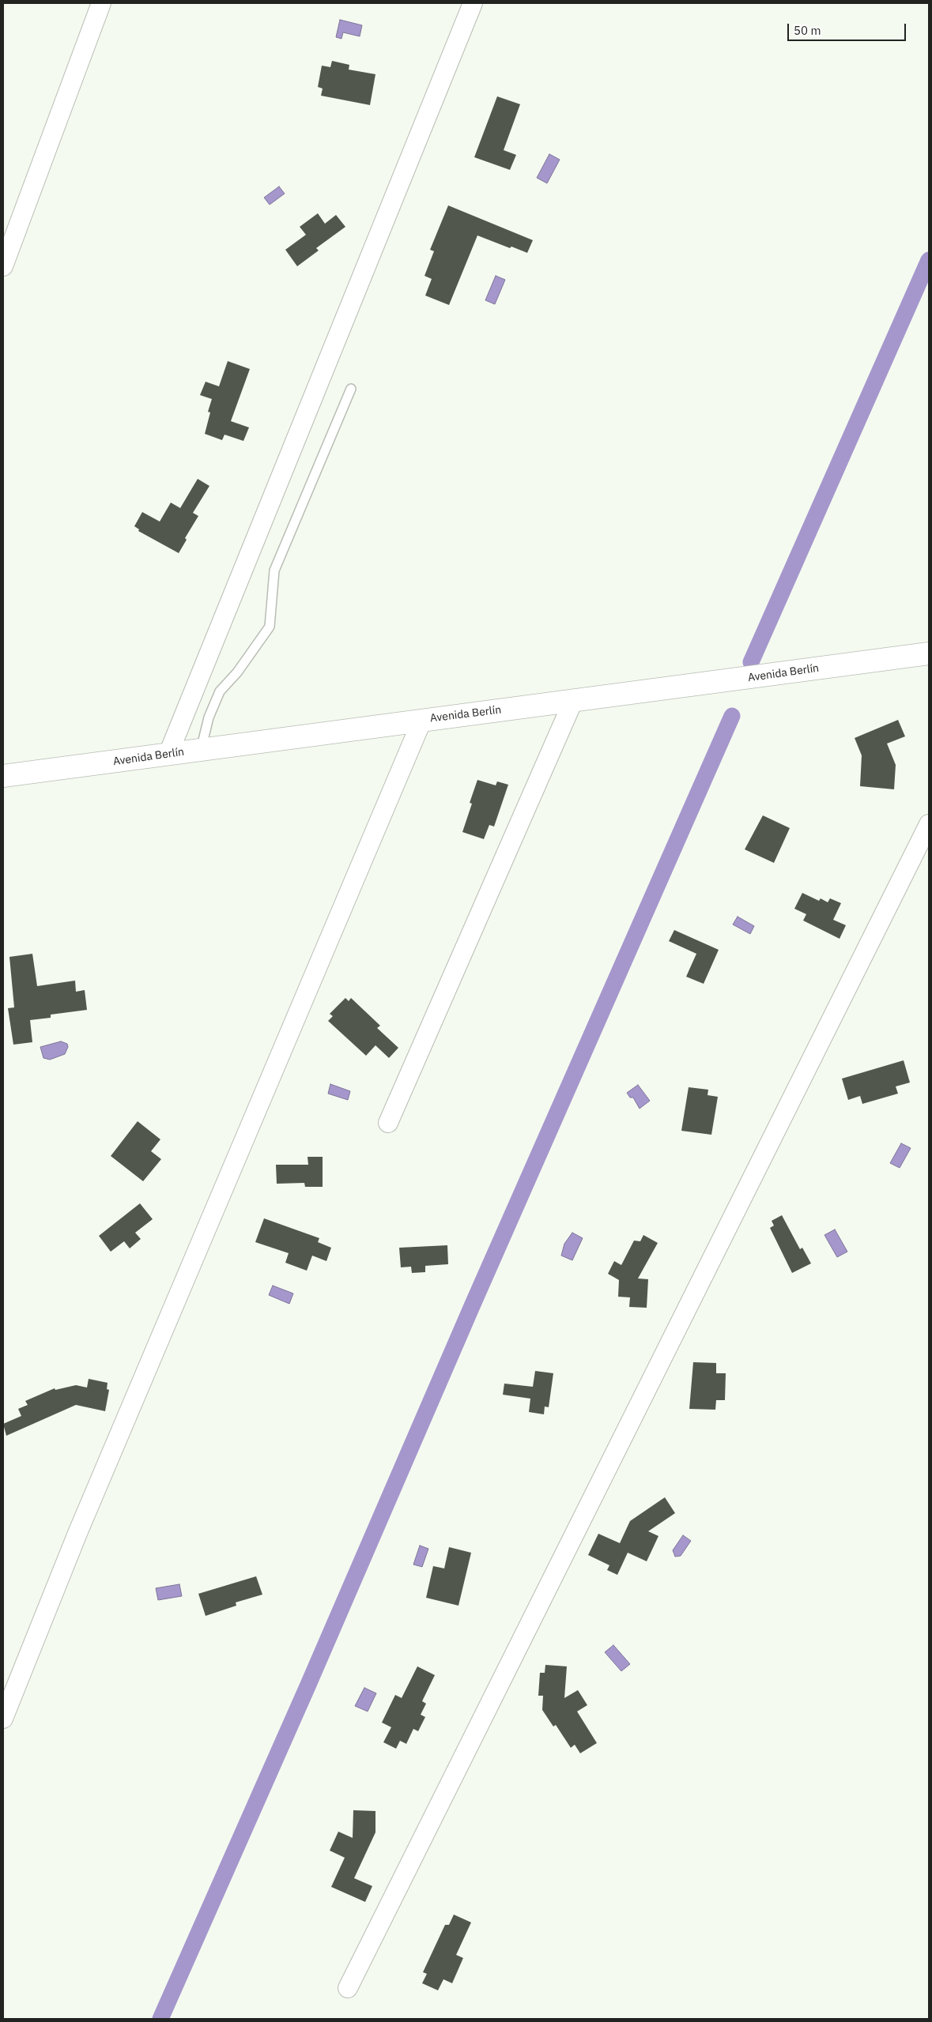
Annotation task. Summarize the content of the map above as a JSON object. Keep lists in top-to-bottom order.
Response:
{
  "streets": {
    "street": ["Avenida Berlín"]
  },
  "scale_bar": "50 m"
}
